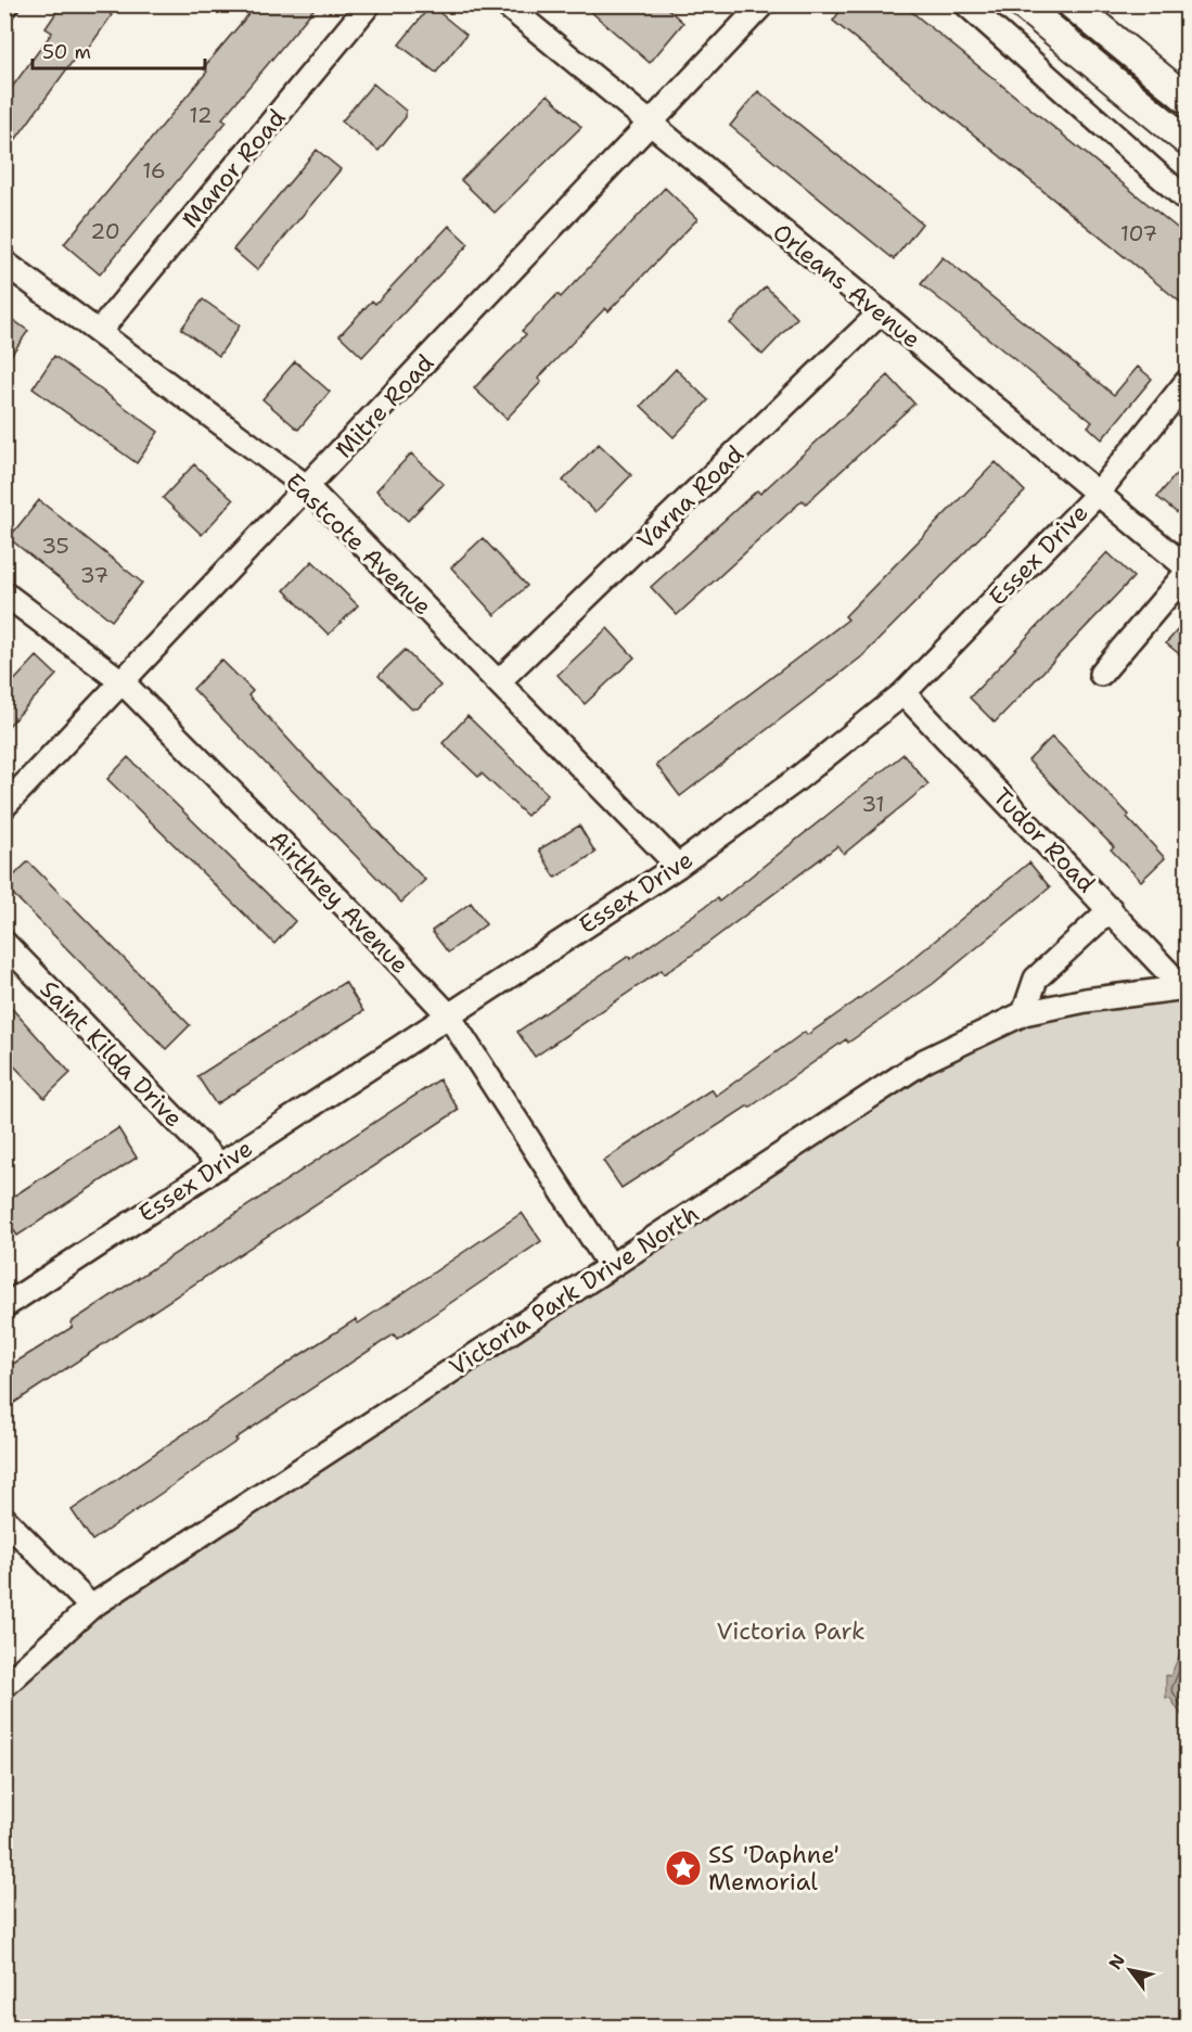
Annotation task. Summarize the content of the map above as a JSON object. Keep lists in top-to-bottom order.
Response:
{
  "streets": {
    "street": [
      "Manor Road",
      "Orleans Avenue",
      "Mitre Road",
      "Varna Road",
      "Eastcote Avenue",
      "Essex Drive",
      "Tudor Road",
      "Airthrey Avenue",
      "Saint Kilda Drive",
      "Victoria Park Drive North"
    ]
  },
  "crossings": [
    ["Manor Road", "Eastcote Avenue"],
    ["Orleans Avenue", "Mitre Road"],
    ["Orleans Avenue", "Varna Road"],
    ["Orleans Avenue", "Essex Drive"],
    ["Mitre Road", "Eastcote Avenue"],
    ["Mitre Road", "Airthrey Avenue"],
    ["Varna Road", "Eastcote Avenue"],
    ["Eastcote Avenue", "Essex Drive"],
    ["Essex Drive", "Tudor Road"],
    ["Essex Drive", "Airthrey Avenue"],
    ["Essex Drive", "Saint Kilda Drive"],
    ["Tudor Road", "Victoria Park Drive North"],
    ["Airthrey Avenue", "Victoria Park Drive North"]
  ],
  "parks": ["Victoria Park"],
  "places": {
    "place": ["SS 'Daphne' Memorial"]
  },
  "house_numbers": [
    "12",
    "16",
    "20",
    "107",
    "35",
    "37",
    "31"
  ],
  "scale_bar": "50 m",
  "north": "top left"
}
